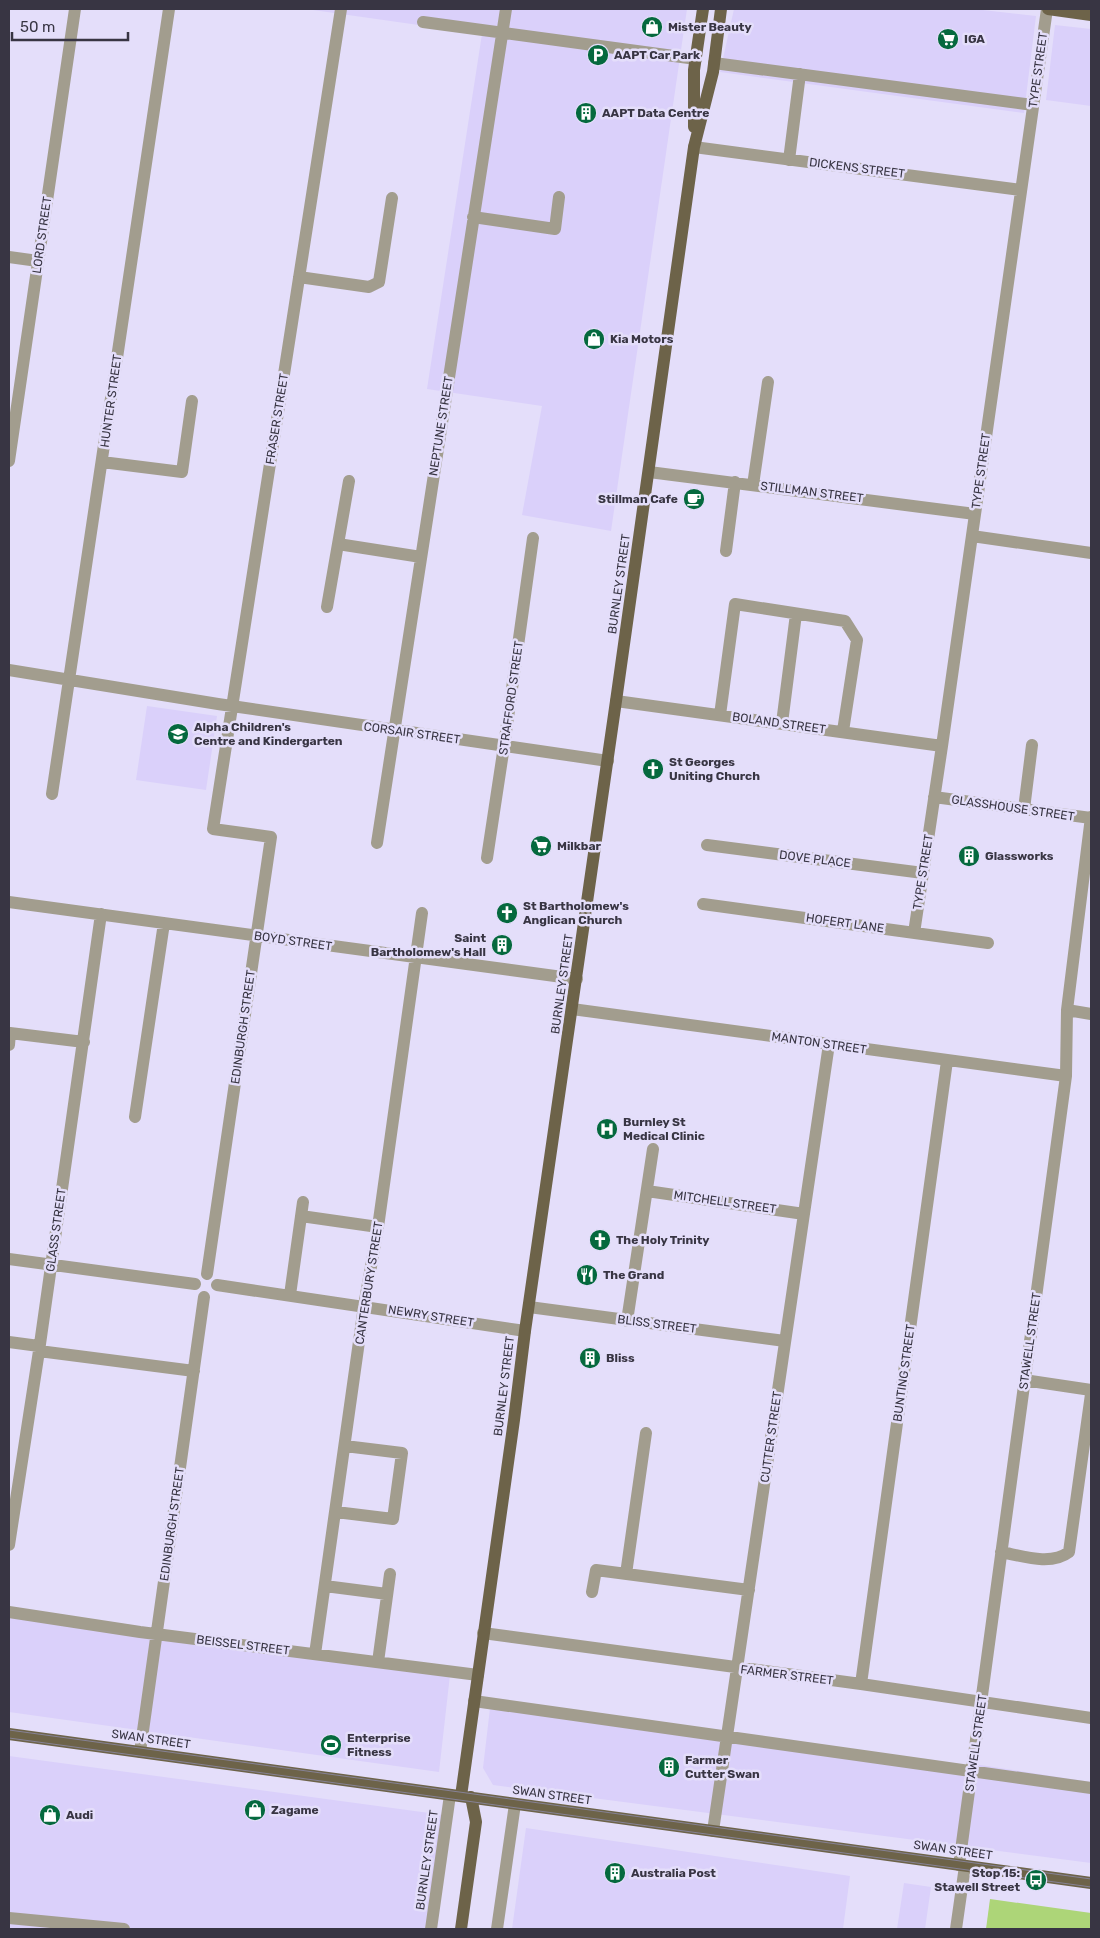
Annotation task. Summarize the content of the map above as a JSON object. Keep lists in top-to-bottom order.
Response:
{
  "streets": {
    "main road": ["BURNLEY STREET", "SWAN STREET"],
    "street": [
      "TYPE STREET",
      "DICKENS STREET",
      "LORD STREET",
      "HUNTER STREET",
      "FRASER STREET",
      "NEPTUNE STREET",
      "STILLMAN STREET",
      "STRAFFORD STREET",
      "BOLAND STREET",
      "CORSAIR STREET",
      "GLASSHOUSE STREET",
      "DOVE PLACE",
      "HOFERT LANE",
      "BOYD STREET",
      "EDINBURGH STREET",
      "MANTON STREET",
      "MITCHELL STREET",
      "GLASS STREET",
      "CANTERBURY STREET",
      "NEWRY STREET",
      "BLISS STREET",
      "STAWELL STREET",
      "BUNTING STREET",
      "CUTTER STREET",
      "BEISSEL STREET",
      "FARMER STREET"
    ]
  },
  "crossings": [
    ["TYPE STREET", "DICKENS STREET"],
    ["TYPE STREET", "STILLMAN STREET"],
    ["TYPE STREET", "BOLAND STREET"],
    ["TYPE STREET", "GLASSHOUSE STREET"],
    ["TYPE STREET", "DOVE PLACE"],
    ["TYPE STREET", "HOFERT LANE"],
    ["DICKENS STREET", "BURNLEY STREET"],
    ["HUNTER STREET", "CORSAIR STREET"],
    ["FRASER STREET", "CORSAIR STREET"],
    ["FRASER STREET", "EDINBURGH STREET"],
    ["NEPTUNE STREET", "CORSAIR STREET"],
    ["STILLMAN STREET", "BURNLEY STREET"],
    ["BURNLEY STREET", "BOLAND STREET"],
    ["BURNLEY STREET", "CORSAIR STREET"],
    ["BURNLEY STREET", "BOYD STREET"],
    ["BURNLEY STREET", "MANTON STREET"],
    ["BURNLEY STREET", "NEWRY STREET"],
    ["BURNLEY STREET", "BLISS STREET"],
    ["BURNLEY STREET", "BEISSEL STREET"],
    ["BURNLEY STREET", "FARMER STREET"],
    ["BURNLEY STREET", "SWAN STREET"],
    ["STRAFFORD STREET", "CORSAIR STREET"],
    ["GLASSHOUSE STREET", "STAWELL STREET"],
    ["BOYD STREET", "EDINBURGH STREET"],
    ["BOYD STREET", "GLASS STREET"],
    ["BOYD STREET", "CANTERBURY STREET"],
    ["EDINBURGH STREET", "NEWRY STREET"],
    ["EDINBURGH STREET", "BEISSEL STREET"],
    ["EDINBURGH STREET", "SWAN STREET"],
    ["MANTON STREET", "STAWELL STREET"],
    ["MANTON STREET", "BUNTING STREET"],
    ["MANTON STREET", "CUTTER STREET"],
    ["MITCHELL STREET", "CUTTER STREET"],
    ["CANTERBURY STREET", "NEWRY STREET"],
    ["CANTERBURY STREET", "BEISSEL STREET"],
    ["BLISS STREET", "CUTTER STREET"],
    ["STAWELL STREET", "FARMER STREET"],
    ["STAWELL STREET", "SWAN STREET"],
    ["BUNTING STREET", "FARMER STREET"],
    ["CUTTER STREET", "FARMER STREET"],
    ["CUTTER STREET", "SWAN STREET"]
  ],
  "places": {
    "shop": [
      "Mister Beauty",
      "Kia Motors",
      "Zagame",
      "Audi"
    ],
    "supermarket": ["IGA", "Milkbar"],
    "parking": ["AAPT Car Park"],
    "building": [
      "AAPT Data Centre",
      "Glassworks",
      "Saint Bartholomew's Hall",
      "Bliss",
      "Farmer Cutter Swan",
      "Australia Post"
    ],
    "cafe": ["Stillman Cafe"],
    "school or university": ["Alpha Children's Centre and Kindergarten"],
    "church": ["St Georges Uniting Church", "St Bartholomew's Anglican Church", "The Holy Trinity"],
    "hospital": ["Burnley St Medical Clinic"],
    "restaurant": ["The Grand"],
    "sports": ["Enterprise Fitness"],
    "bus stop": ["Stop 15: Stawell Street"]
  },
  "scale_bar": "50 m"
}
